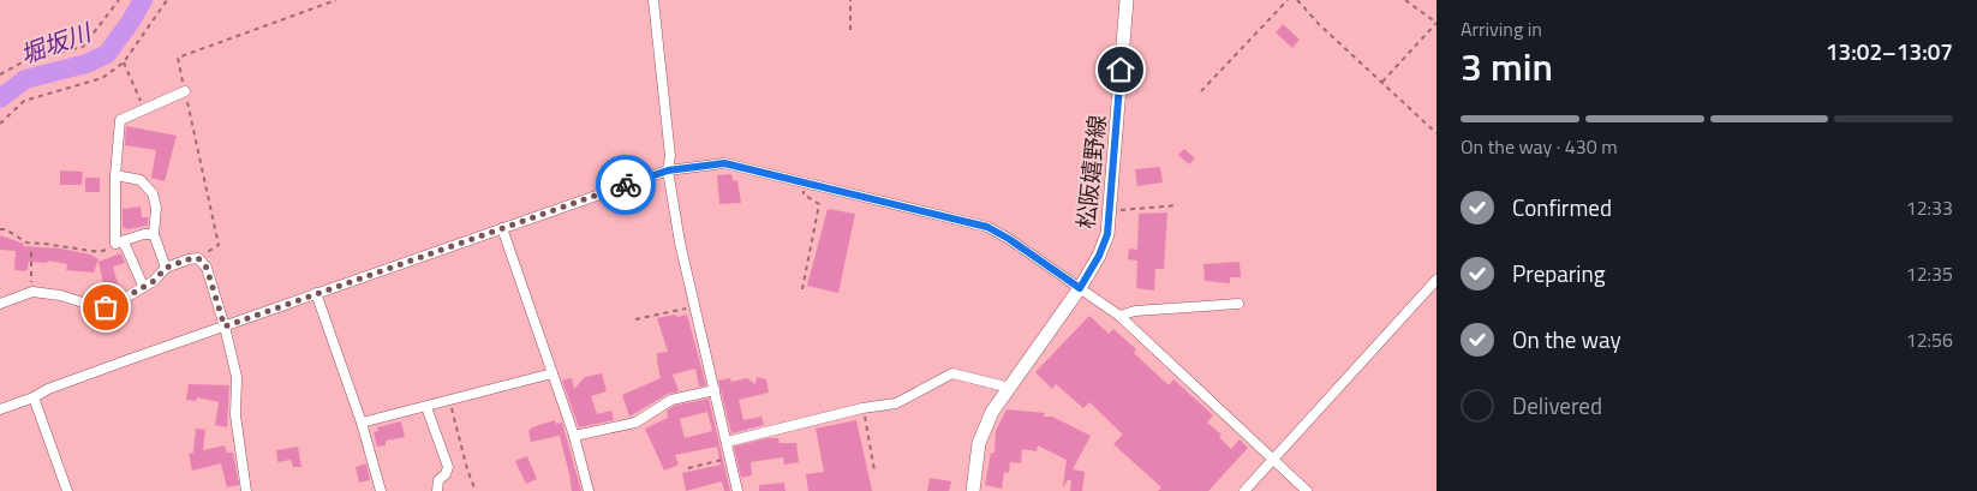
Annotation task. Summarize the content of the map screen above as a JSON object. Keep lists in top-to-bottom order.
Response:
{
  "streets": {
    "main road": ["松阪嬉野線"]
  },
  "water": ["堀坂川"],
  "page": {
    "heading": ["3 min", "Arriving in", "13:02–13:07"],
    "bar": "On the way · 430 m",
    "list": [
      ["Confirmed", "12:33"],
      ["Preparing", "12:35"],
      ["On the way", "12:56"],
      "Delivered"
    ]
  }
}
